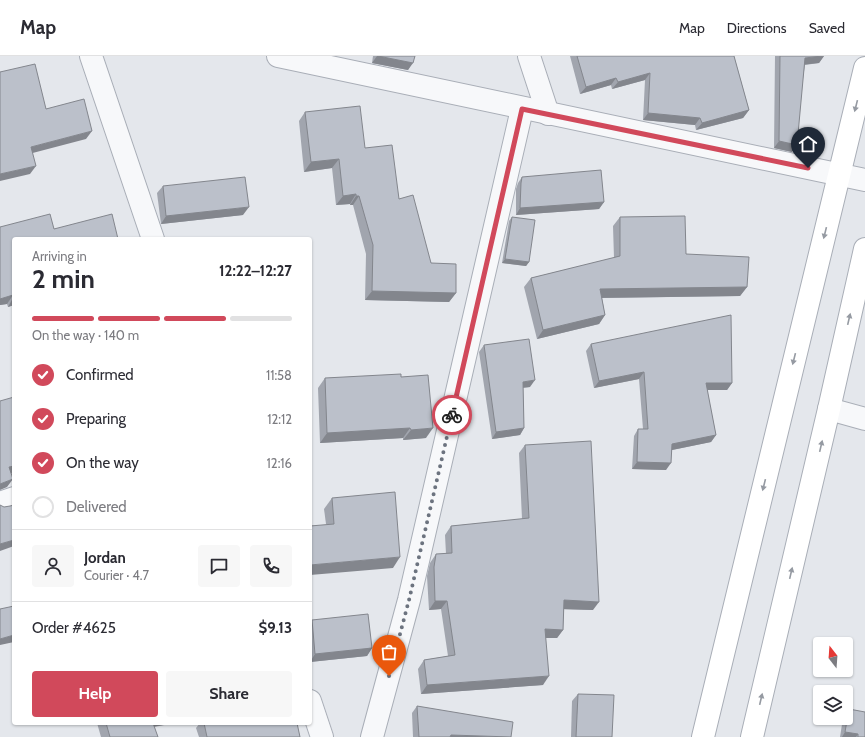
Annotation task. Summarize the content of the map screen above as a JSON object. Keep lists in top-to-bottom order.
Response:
{
  "north": "top",
  "page": {
    "header": "Map",
    "nav": ["Map", "Directions", "Saved"],
    "heading": ["2 min", "Arriving in", "12:22–12:27"],
    "panel": [
      "Jordan",
      "Courier · 4.7",
      "Order #4625",
      "$9.13"
    ],
    "bar": "On the way · 140 m",
    "list": [
      ["Confirmed", "11:58"],
      ["Preparing", "12:12"],
      ["On the way", "12:16"],
      "Delivered"
    ],
    "buttons": ["Help", "Share"]
  }
}
